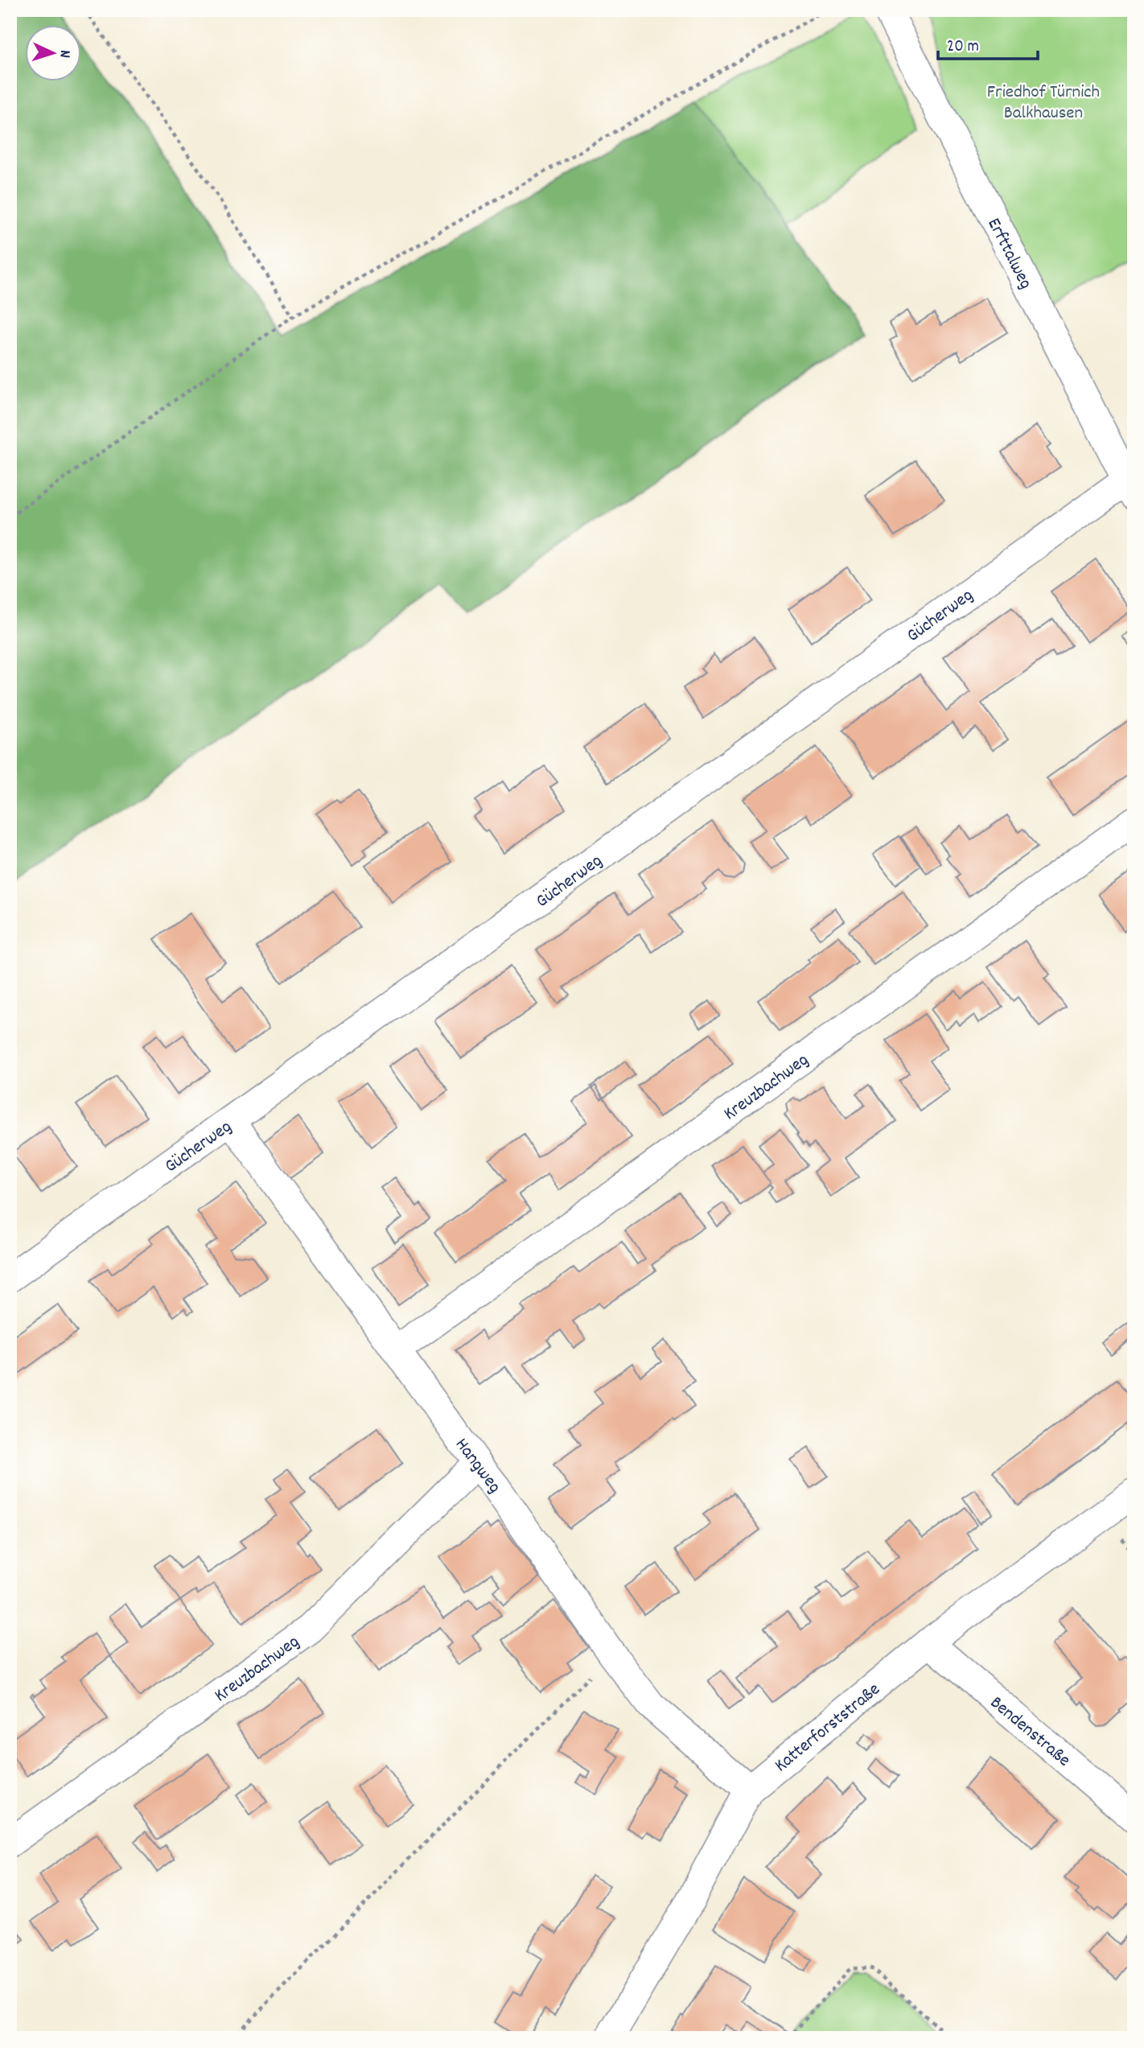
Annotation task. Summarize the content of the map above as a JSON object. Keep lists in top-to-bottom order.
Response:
{
  "streets": {
    "street": [
      "Erfttalweg",
      "Gücherweg",
      "Kreuzbachweg",
      "Hangweg",
      "Katterforststraße",
      "Bendenstraße"
    ]
  },
  "crossings": [
    ["Erfttalweg", "Gücherweg"],
    ["Gücherweg", "Hangweg"],
    ["Kreuzbachweg", "Hangweg"],
    ["Hangweg", "Katterforststraße"],
    ["Katterforststraße", "Bendenstraße"]
  ],
  "parks": ["Friedhof Türnich Balkhausen"],
  "scale_bar": "20 m",
  "north": "right"
}
